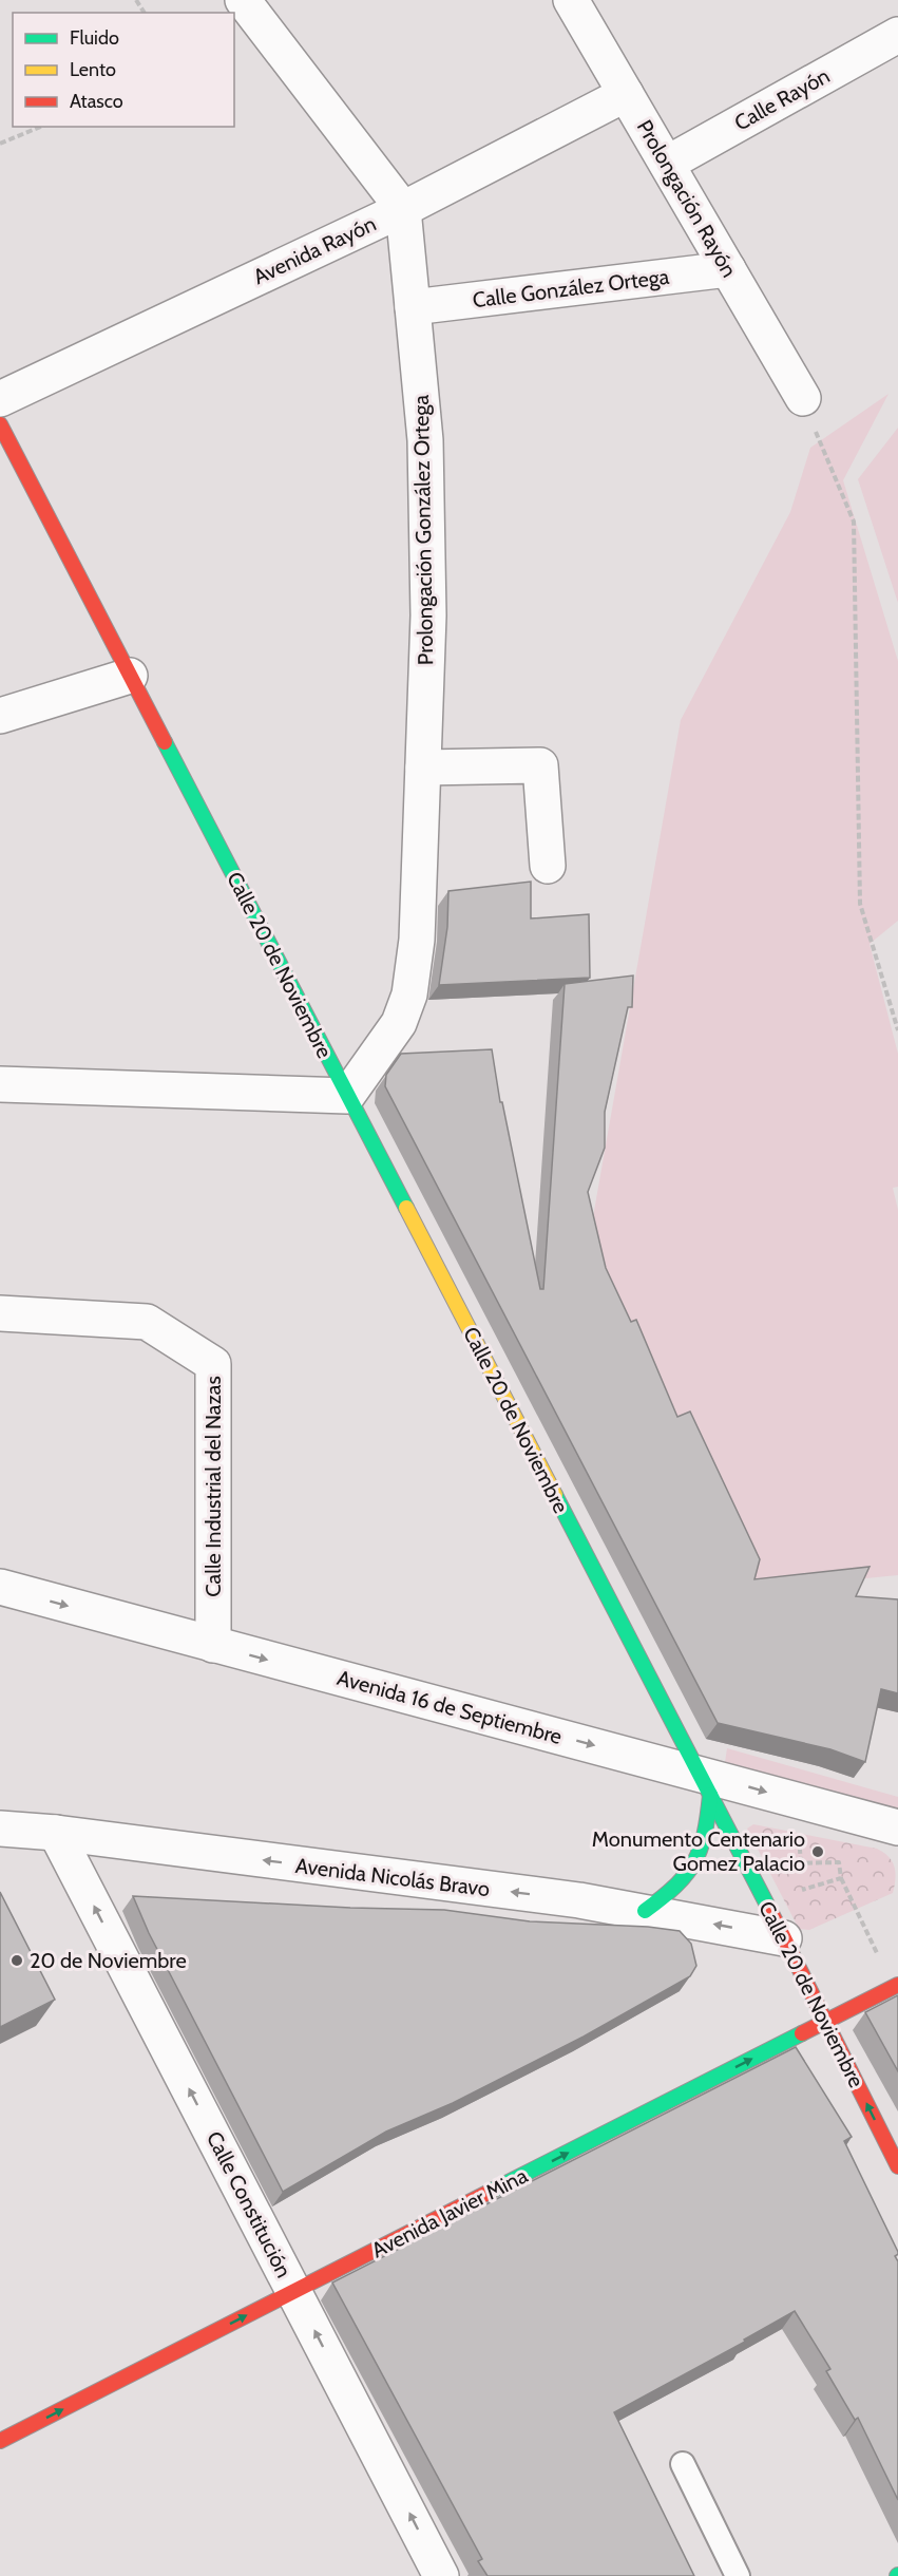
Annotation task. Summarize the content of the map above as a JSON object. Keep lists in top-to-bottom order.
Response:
{
  "streets": {
    "main road": ["Calle 20 de Noviembre", "Avenida Javier Mina"],
    "street": [
      "Calle Rayón",
      "Prolongación Rayón",
      "Avenida Rayón",
      "Calle González Ortega",
      "Prolongación González Ortega",
      "Calle Industrial del Nazas",
      "Avenida 16 de Septiembre",
      "Avenida Nicolás Bravo",
      "Calle Constitución"
    ]
  },
  "crossings": [
    ["Calle Rayón", "Prolongación Rayón"],
    ["Prolongación Rayón", "Avenida Rayón"],
    ["Prolongación Rayón", "Calle González Ortega"],
    ["Avenida Rayón", "Prolongación González Ortega"],
    ["Calle González Ortega", "Prolongación González Ortega"],
    ["Prolongación González Ortega", "Calle 20 de Noviembre"],
    ["Calle 20 de Noviembre", "Avenida 16 de Septiembre"],
    ["Calle 20 de Noviembre", "Avenida Nicolás Bravo"],
    ["Calle 20 de Noviembre", "Avenida Javier Mina"],
    ["Calle Industrial del Nazas", "Avenida 16 de Septiembre"],
    ["Avenida Nicolás Bravo", "Calle Constitución"],
    ["Calle Constitución", "Avenida Javier Mina"]
  ],
  "one_way": [
    "Avenida 16 de Septiembre",
    "Avenida Nicolás Bravo",
    "Calle Constitución",
    "Avenida Javier Mina"
  ],
  "places": ["Monumento Centenario Gomez Palacio", "20 de Noviembre"],
  "legend": ["Fluido", "Lento", "Atasco"]
}
